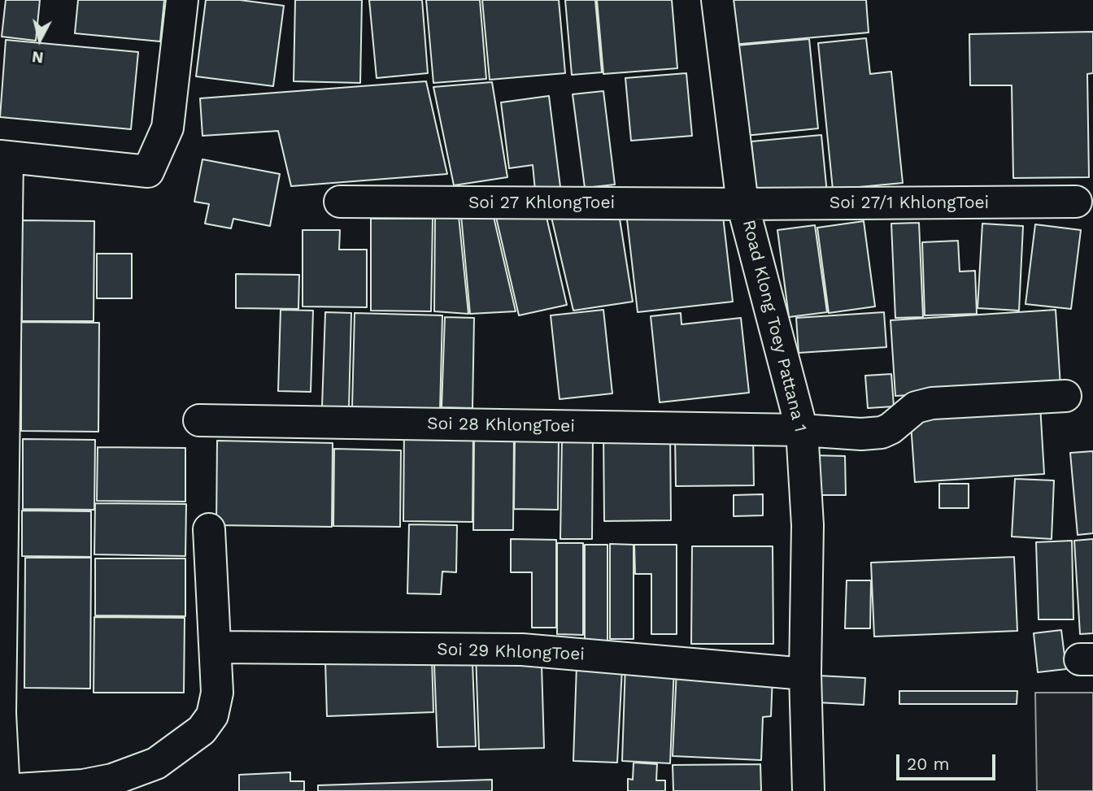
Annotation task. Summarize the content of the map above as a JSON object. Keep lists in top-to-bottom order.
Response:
{
  "streets": {
    "street": [
      "Soi 27 KhlongToei",
      "Soi 27/1 KhlongToei",
      "Road Klong Toey Pattana 1",
      "Soi 28 KhlongToei",
      "Soi 29 KhlongToei"
    ]
  },
  "crossings": [
    ["Soi 27 KhlongToei", "Soi 27/1 KhlongToei"],
    ["Soi 27 KhlongToei", "Road Klong Toey Pattana 1"],
    ["Soi 27/1 KhlongToei", "Road Klong Toey Pattana 1"],
    ["Road Klong Toey Pattana 1", "Soi 28 KhlongToei"],
    ["Road Klong Toey Pattana 1", "Soi 29 KhlongToei"]
  ],
  "scale_bar": "20 m",
  "north": "bottom"
}
